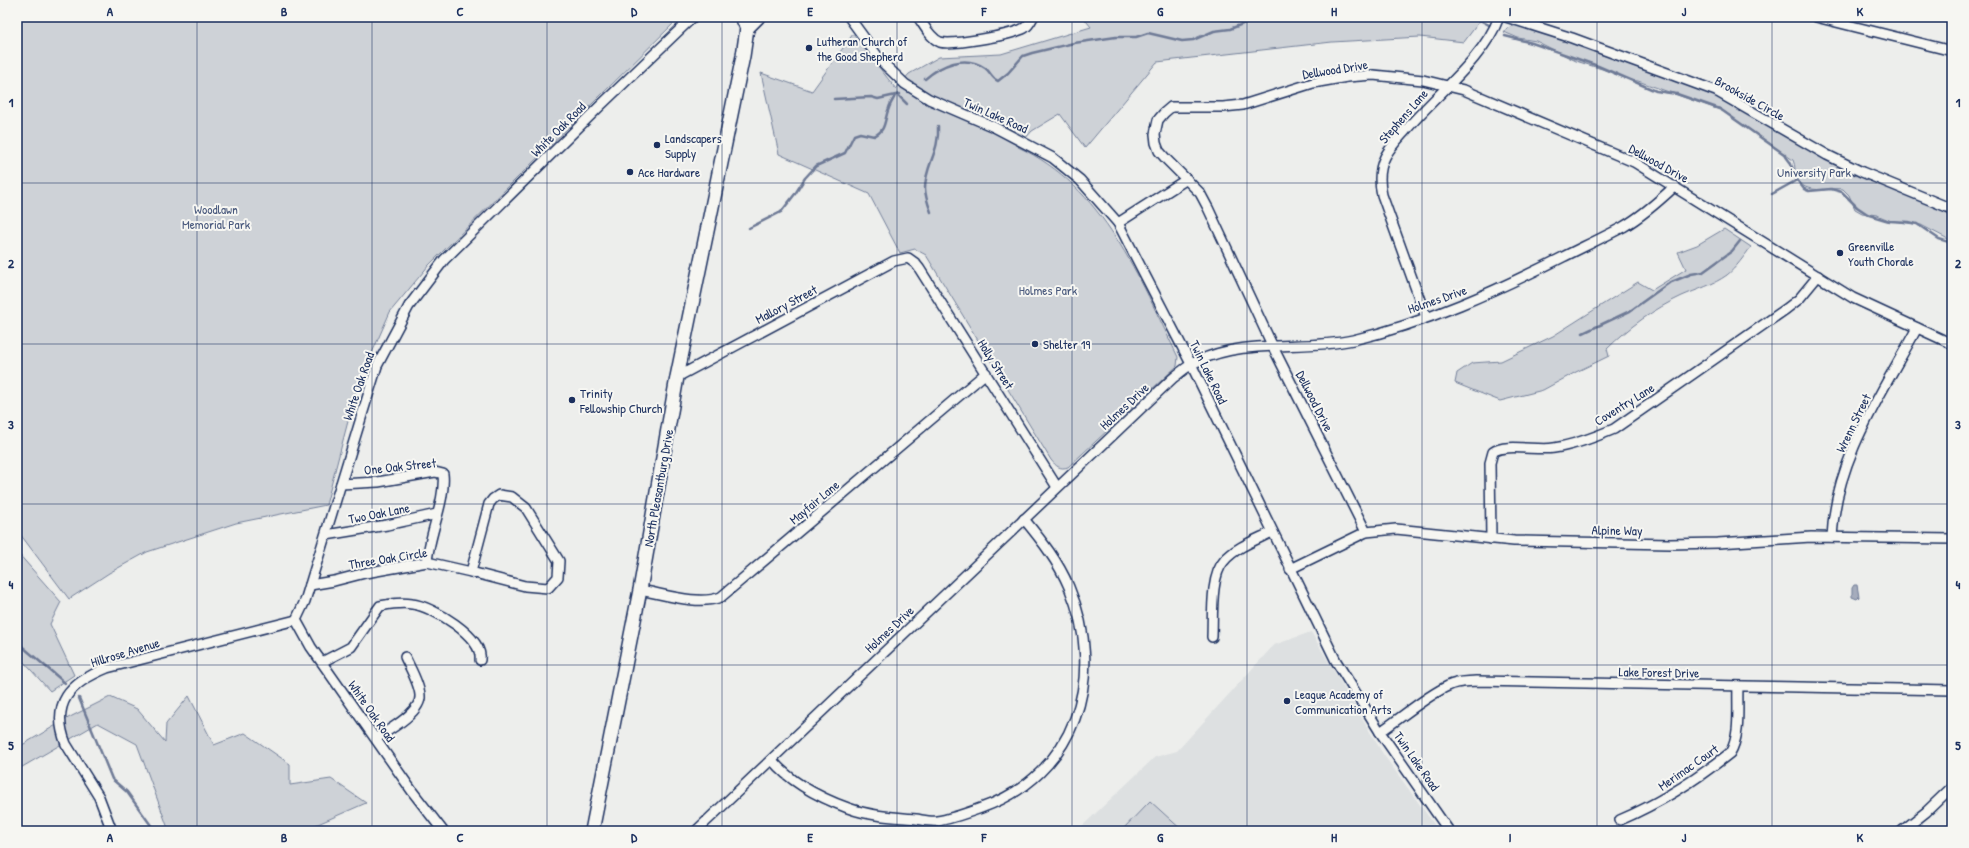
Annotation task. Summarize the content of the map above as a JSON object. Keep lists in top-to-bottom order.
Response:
{
  "streets": {
    "main road": ["North Pleasantburg Drive"],
    "street": [
      "Dellwood Drive",
      "Brookside Circle",
      "Twin Lake Road",
      "Stephens Lane",
      "White Oak Road",
      "Holmes Drive",
      "Mallory Street",
      "Holly Street",
      "Coventry Lane",
      "Wrenn Street",
      "One Oak Street",
      "Mayfair Lane",
      "Two Oak Lane",
      "Alpine Way",
      "Three Oak Circle",
      "Hillrose Avenue",
      "Lake Forest Drive",
      "Merimac Court"
    ]
  },
  "crossings": [
    ["Dellwood Drive", "Stephens Lane"],
    ["Dellwood Drive", "Holmes Drive"],
    ["Dellwood Drive", "Coventry Lane"],
    ["Dellwood Drive", "Wrenn Street"],
    ["Dellwood Drive", "Alpine Way"],
    ["Twin Lake Road", "Holmes Drive"],
    ["Twin Lake Road", "Alpine Way"],
    ["Twin Lake Road", "Lake Forest Drive"],
    ["Stephens Lane", "Holmes Drive"],
    ["White Oak Road", "One Oak Street"],
    ["White Oak Road", "Two Oak Lane"],
    ["White Oak Road", "Three Oak Circle"],
    ["White Oak Road", "Hillrose Avenue"],
    ["Holmes Drive", "Holly Street"],
    ["Mallory Street", "Holly Street"],
    ["Mallory Street", "North Pleasantburg Drive"],
    ["Holly Street", "Mayfair Lane"],
    ["Coventry Lane", "Alpine Way"],
    ["Wrenn Street", "Alpine Way"],
    ["One Oak Street", "Two Oak Lane"],
    ["One Oak Street", "Three Oak Circle"],
    ["North Pleasantburg Drive", "Mayfair Lane"],
    ["Lake Forest Drive", "Merimac Court"]
  ],
  "parks": ["University Park", "Woodlawn Memorial Park", "Holmes Park"],
  "places": [
    "Lutheran Church of the Good Shepherd",
    "Landscapers Supply",
    "Ace Hardware",
    "Greenville Youth Chorale",
    "Shelter 19",
    "Trinity Fellowship Church",
    "League Academy of Communication Arts"
  ],
  "grid": {
    "columns": [
      "A",
      "B",
      "C",
      "D",
      "E",
      "F",
      "G",
      "H",
      "I",
      "J",
      "K"
    ],
    "rows": [
      "1",
      "2",
      "3",
      "4",
      "5"
    ]
  }
}
